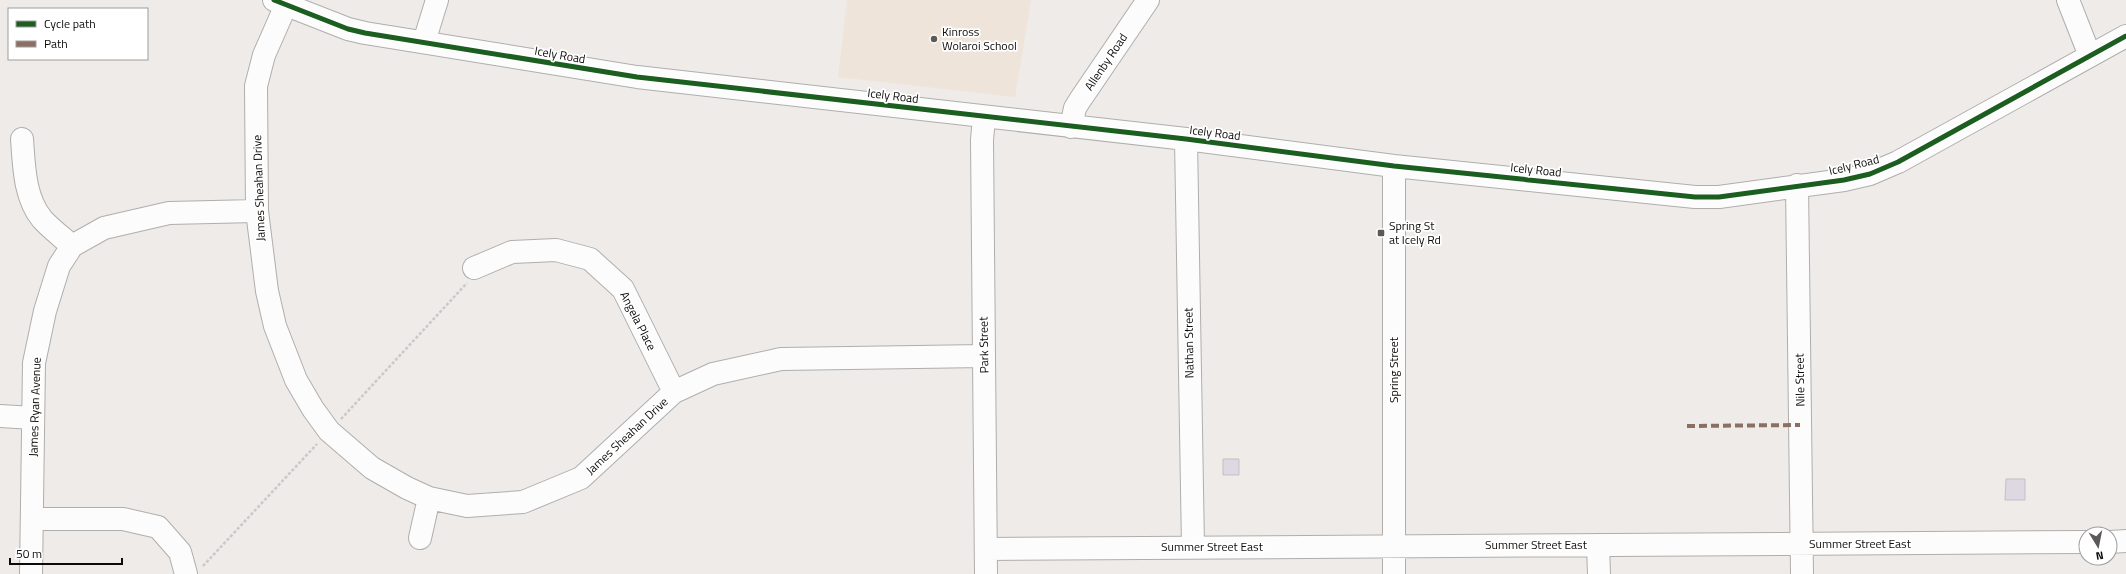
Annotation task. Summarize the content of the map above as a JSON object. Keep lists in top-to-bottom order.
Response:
{
  "streets": {
    "street": [
      "Icely Road",
      "Allenby Road",
      "James Sheahan Drive",
      "Angela Place",
      "Nathan Street",
      "Park Street",
      "Spring Street",
      "Nile Street",
      "James Ryan Avenue",
      "Summer Street East"
    ]
  },
  "crossings": [
    ["Icely Road", "Allenby Road"],
    ["Icely Road", "James Sheahan Drive"],
    ["Icely Road", "Nathan Street"],
    ["Icely Road", "Park Street"],
    ["Icely Road", "Spring Street"],
    ["Icely Road", "Nile Street"],
    ["James Sheahan Drive", "Angela Place"],
    ["James Sheahan Drive", "Park Street"],
    ["James Sheahan Drive", "James Ryan Avenue"],
    ["Nathan Street", "Summer Street East"],
    ["Park Street", "Summer Street East"],
    ["Spring Street", "Summer Street East"],
    ["Nile Street", "Summer Street East"]
  ],
  "places": {
    "other": ["Kinross Wolaroi School"],
    "transit": ["Spring St at Icely Rd"]
  },
  "legend": ["Cycle path", "Path"],
  "scale_bar": "50 m",
  "north": "bottom"
}
